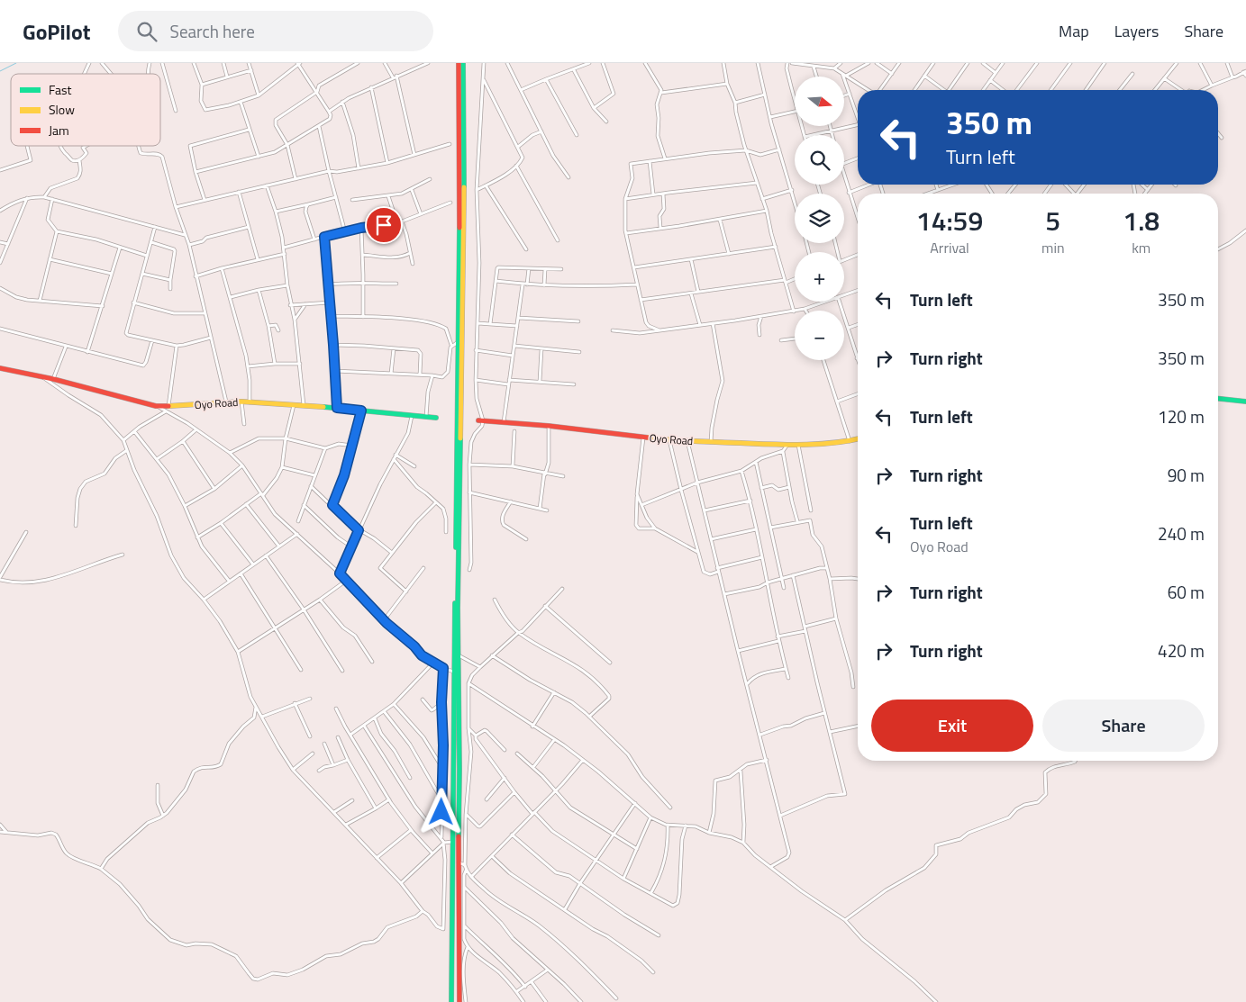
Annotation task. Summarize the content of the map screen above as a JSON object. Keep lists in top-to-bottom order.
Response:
{
  "streets": {
    "main road": ["Oyo Road"]
  },
  "legend": ["Fast", "Slow", "Jam"],
  "north": "right",
  "page": {
    "header": "GoPilot",
    "search": "Search here",
    "nav": ["Map", "Layers", "Share"],
    "map_buttons": ["+", "−"],
    "turn": ["350 m", "Turn left"],
    "eta": [
      "14:59",
      "Arrival",
      "5",
      "min",
      "1.8",
      "km"
    ],
    "list": [
      {
        "name": "Turn left",
        "value": "350 m"
      },
      {
        "name": "Turn right",
        "value": "350 m"
      },
      {
        "name": "Turn left",
        "value": "120 m"
      },
      {
        "name": "Turn right",
        "value": "90 m"
      },
      {
        "name": "Turn left",
        "note": "Oyo Road",
        "value": "240 m"
      },
      {
        "name": "Turn right",
        "value": "60 m"
      },
      {
        "name": "Turn right",
        "value": "420 m"
      }
    ],
    "buttons": ["Exit", "Share"]
  }
}
